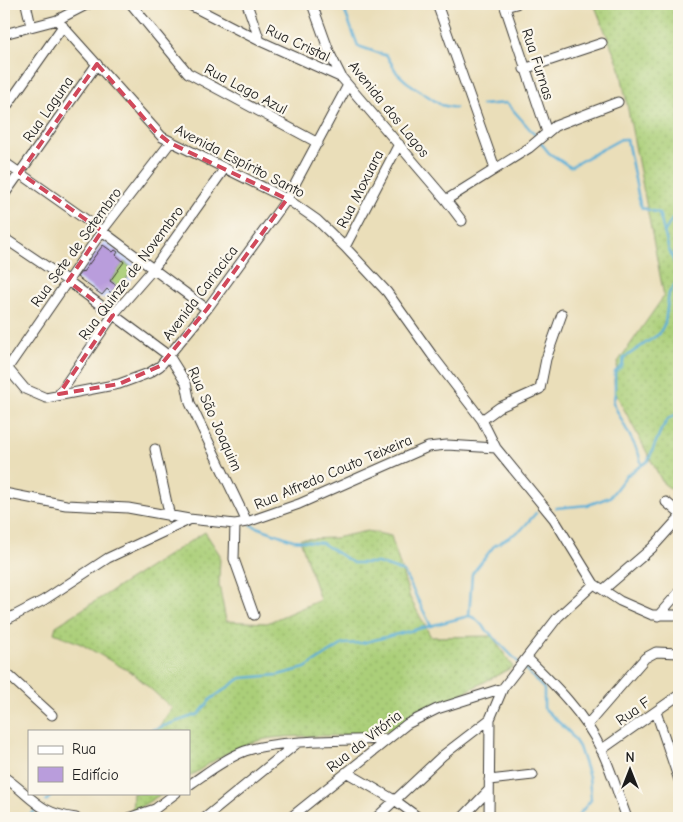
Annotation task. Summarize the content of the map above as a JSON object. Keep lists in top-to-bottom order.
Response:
{
  "streets": {
    "street": [
      "Rua Cristal",
      "Rua Furnas",
      "Rua Lago Azul",
      "Rua Laguna",
      "Avenida dos Lagos",
      "Avenida Espírito Santo",
      "Rua Moxuara",
      "Rua Sete de Setembro",
      "Rua Quinze de Novembro",
      "Avenida Cariacica",
      "Rua São Joaquim",
      "Rua Alfredo Couto Teixeira",
      "Rua F",
      "Rua da Vitória"
    ]
  },
  "crossings": [
    ["Rua Cristal", "Avenida dos Lagos"],
    ["Rua Cristal", "Avenida Cariacica"],
    ["Rua Lago Azul", "Avenida Cariacica"],
    ["Rua Laguna", "Avenida Espírito Santo"],
    ["Avenida dos Lagos", "Rua Moxuara"],
    ["Avenida dos Lagos", "Avenida Cariacica"],
    ["Avenida Espírito Santo", "Rua Moxuara"],
    ["Avenida Espírito Santo", "Rua Sete de Setembro"],
    ["Avenida Espírito Santo", "Rua Quinze de Novembro"],
    ["Avenida Espírito Santo", "Avenida Cariacica"],
    ["Avenida Espírito Santo", "Rua Alfredo Couto Teixeira"],
    ["Rua Sete de Setembro", "Avenida Cariacica"],
    ["Rua Quinze de Novembro", "Avenida Cariacica"],
    ["Avenida Cariacica", "Rua São Joaquim"],
    ["Rua São Joaquim", "Rua Alfredo Couto Teixeira"]
  ],
  "legend": ["Rua", "Edifício"],
  "north": "top"
}
